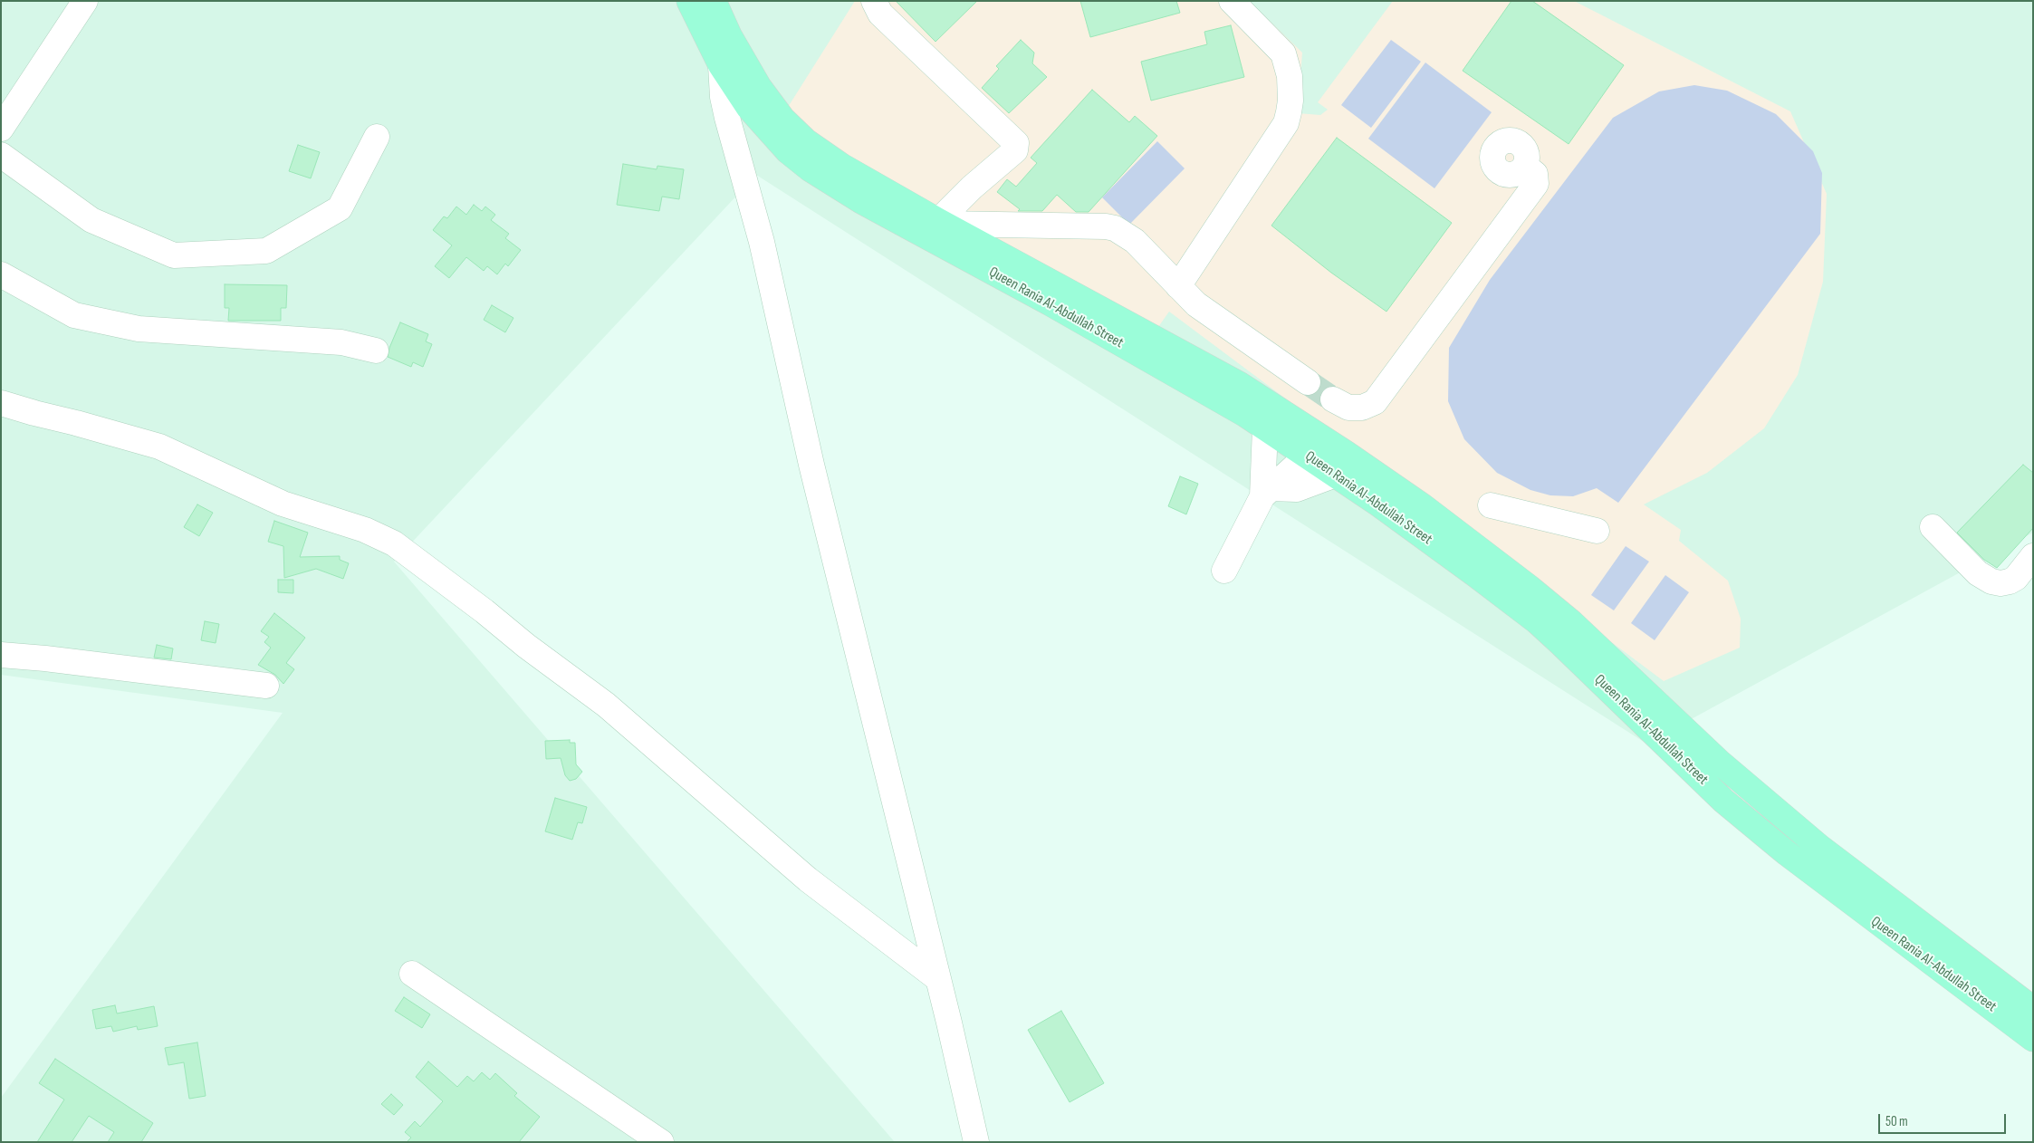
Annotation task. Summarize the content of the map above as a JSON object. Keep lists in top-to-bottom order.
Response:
{
  "streets": {
    "main road": ["Queen Rania Al-Abdullah Street"]
  },
  "scale_bar": "50 m"
}
